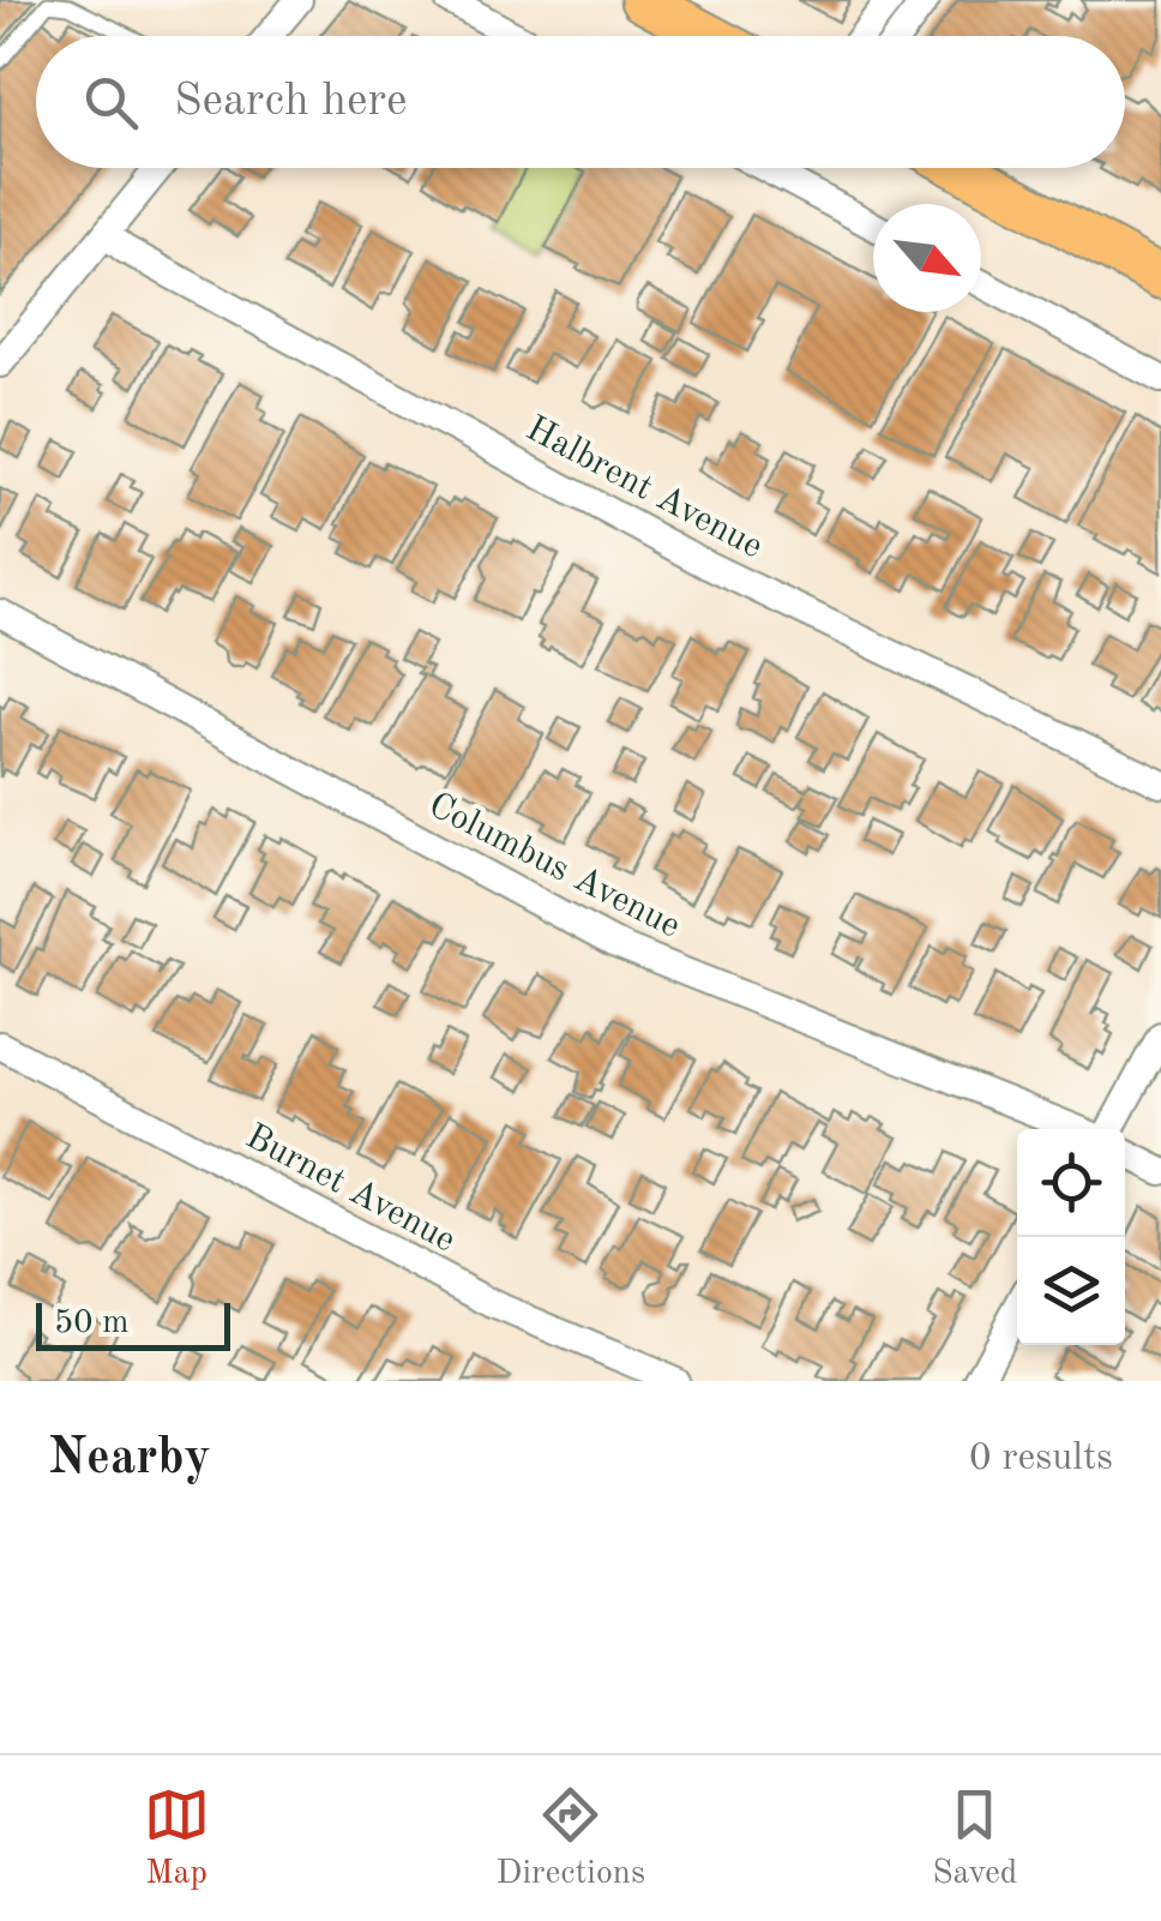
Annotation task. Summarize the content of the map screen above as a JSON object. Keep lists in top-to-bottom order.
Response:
{
  "streets": {
    "street": ["Halbrent Avenue", "Columbus Avenue", "Burnet Avenue"]
  },
  "scale_bar": "50 m",
  "north": "bottom right",
  "page": {
    "search": "Search here",
    "scale": "50 m",
    "heading": ["Nearby", "0 results"],
    "nav": ["Map", "Directions", "Saved"]
  }
}
